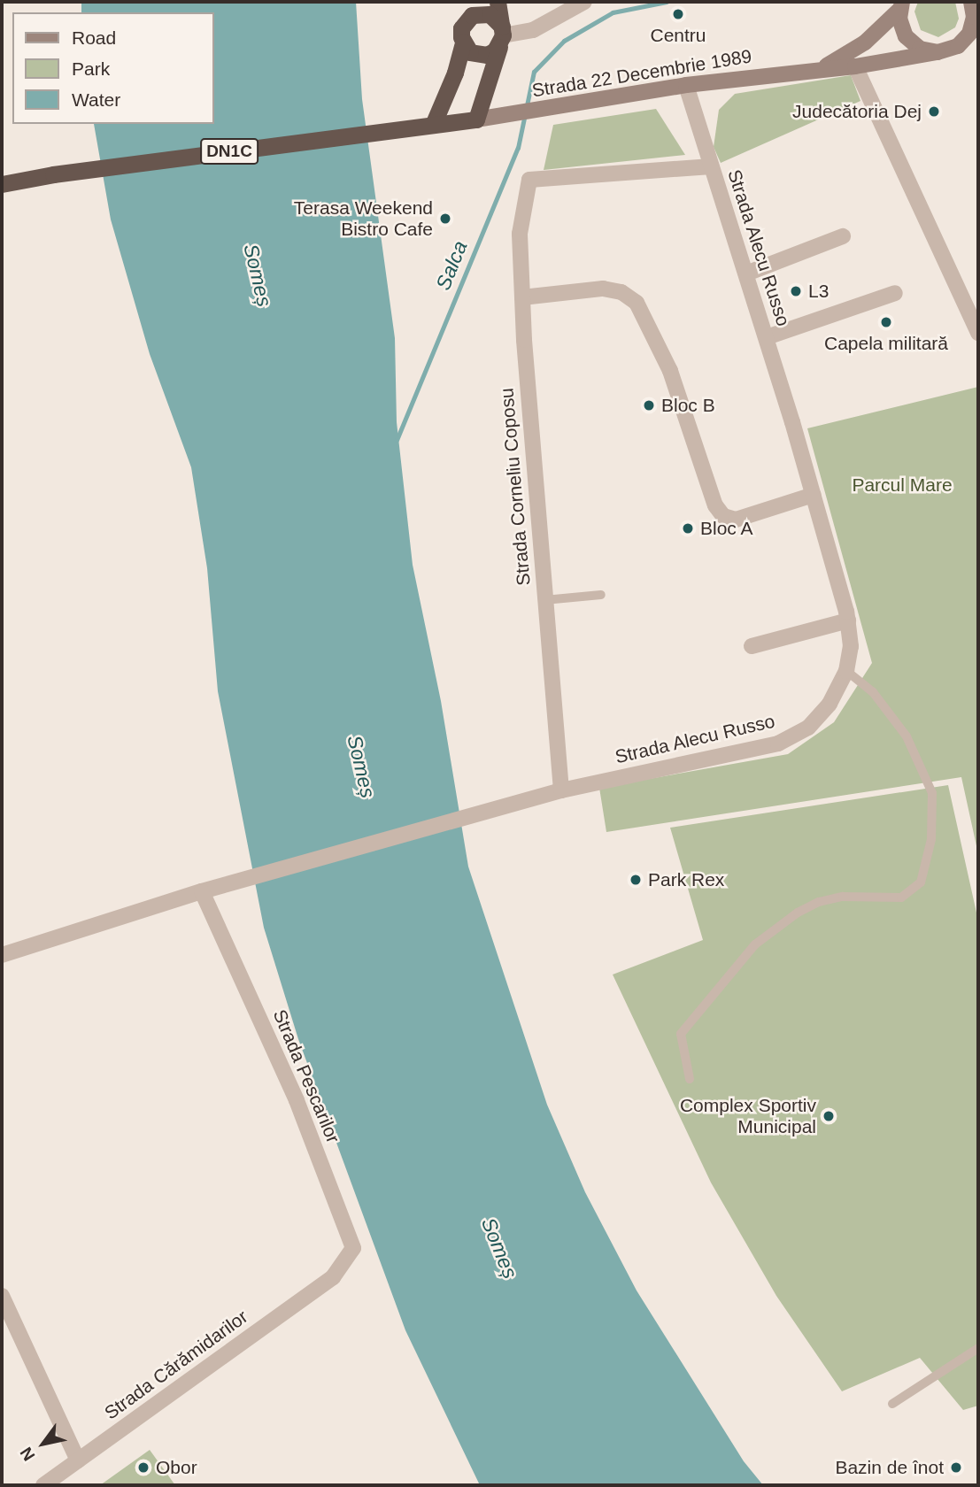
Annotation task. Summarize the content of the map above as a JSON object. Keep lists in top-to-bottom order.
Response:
{
  "streets": {
    "highway": ["DN1C"],
    "main road": ["Strada 22 Decembrie 1989"],
    "street": [
      "Strada Alecu Russo",
      "Strada Corneliu Coposu",
      "Strada Pescarilor",
      "Strada Cărămidarilor"
    ]
  },
  "crossings": [
    ["Strada 22 Decembrie 1989", "DN1C"],
    ["Strada 22 Decembrie 1989", "Strada Alecu Russo"],
    ["Strada Alecu Russo", "Strada Corneliu Coposu"],
    ["Strada Alecu Russo", "Strada Pescarilor"],
    ["Strada Pescarilor", "Strada Cărămidarilor"]
  ],
  "water": ["Salca", "Someș"],
  "parks": ["Parcul Mare"],
  "places": [
    "Centru",
    "Judecătoria Dej",
    "Terasa Weekend Bistro Cafe",
    "L3",
    "Capela militară",
    "Bloc B",
    "Bloc A",
    "Park Rex",
    "Complex Sportiv Municipal",
    "Obor",
    "Bazin de înot"
  ],
  "legend": ["Road", "Park", "Water"],
  "north": "bottom left"
}
